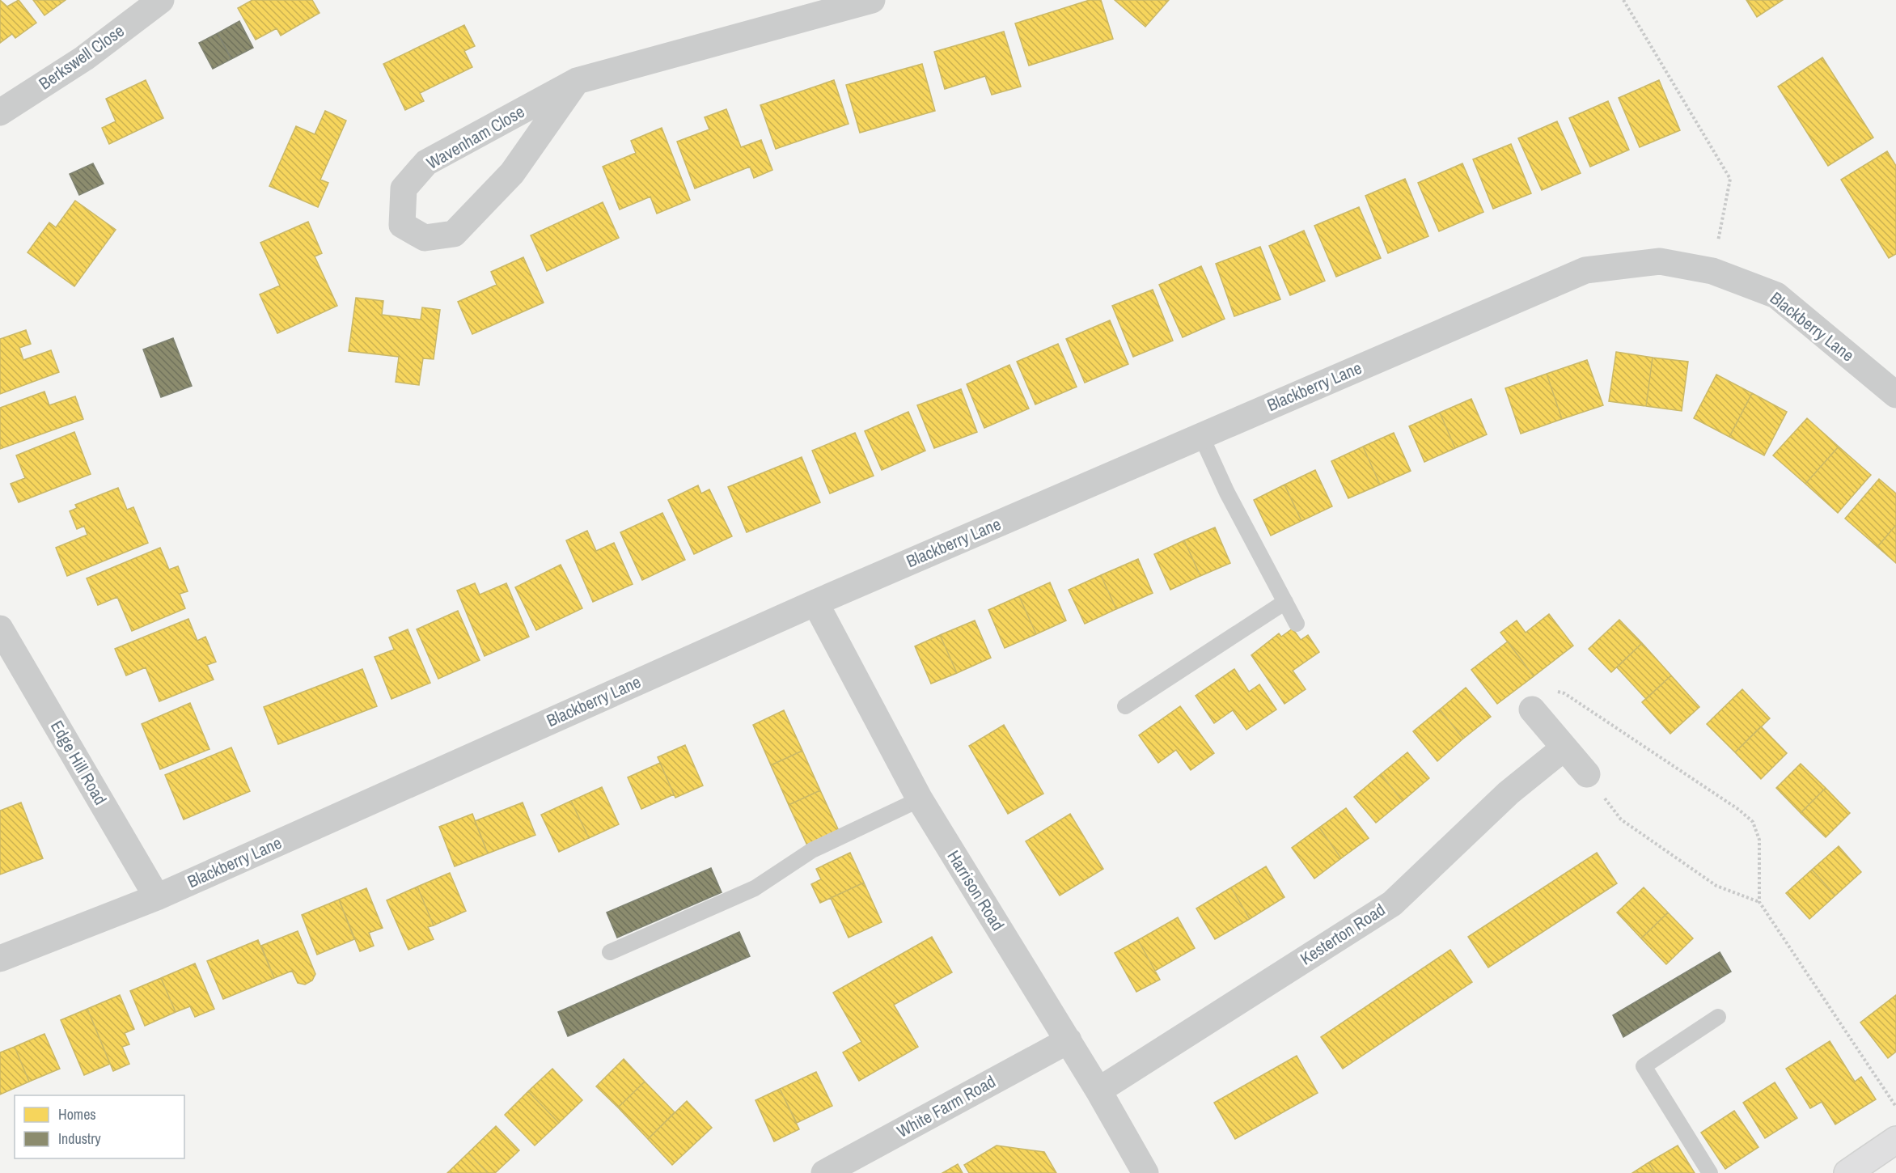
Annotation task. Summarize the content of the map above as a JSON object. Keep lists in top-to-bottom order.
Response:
{
  "streets": {
    "street": [
      "Berkswell Close",
      "Wavenham Close",
      "Blackberry Lane",
      "Edge Hill Road",
      "Harrison Road",
      "Kesterton Road",
      "White Farm Road"
    ]
  },
  "crossings": [
    ["Blackberry Lane", "Edge Hill Road"],
    ["Blackberry Lane", "Harrison Road"],
    ["Harrison Road", "Kesterton Road"],
    ["Harrison Road", "White Farm Road"]
  ],
  "legend": ["Homes", "Industry"]
}
